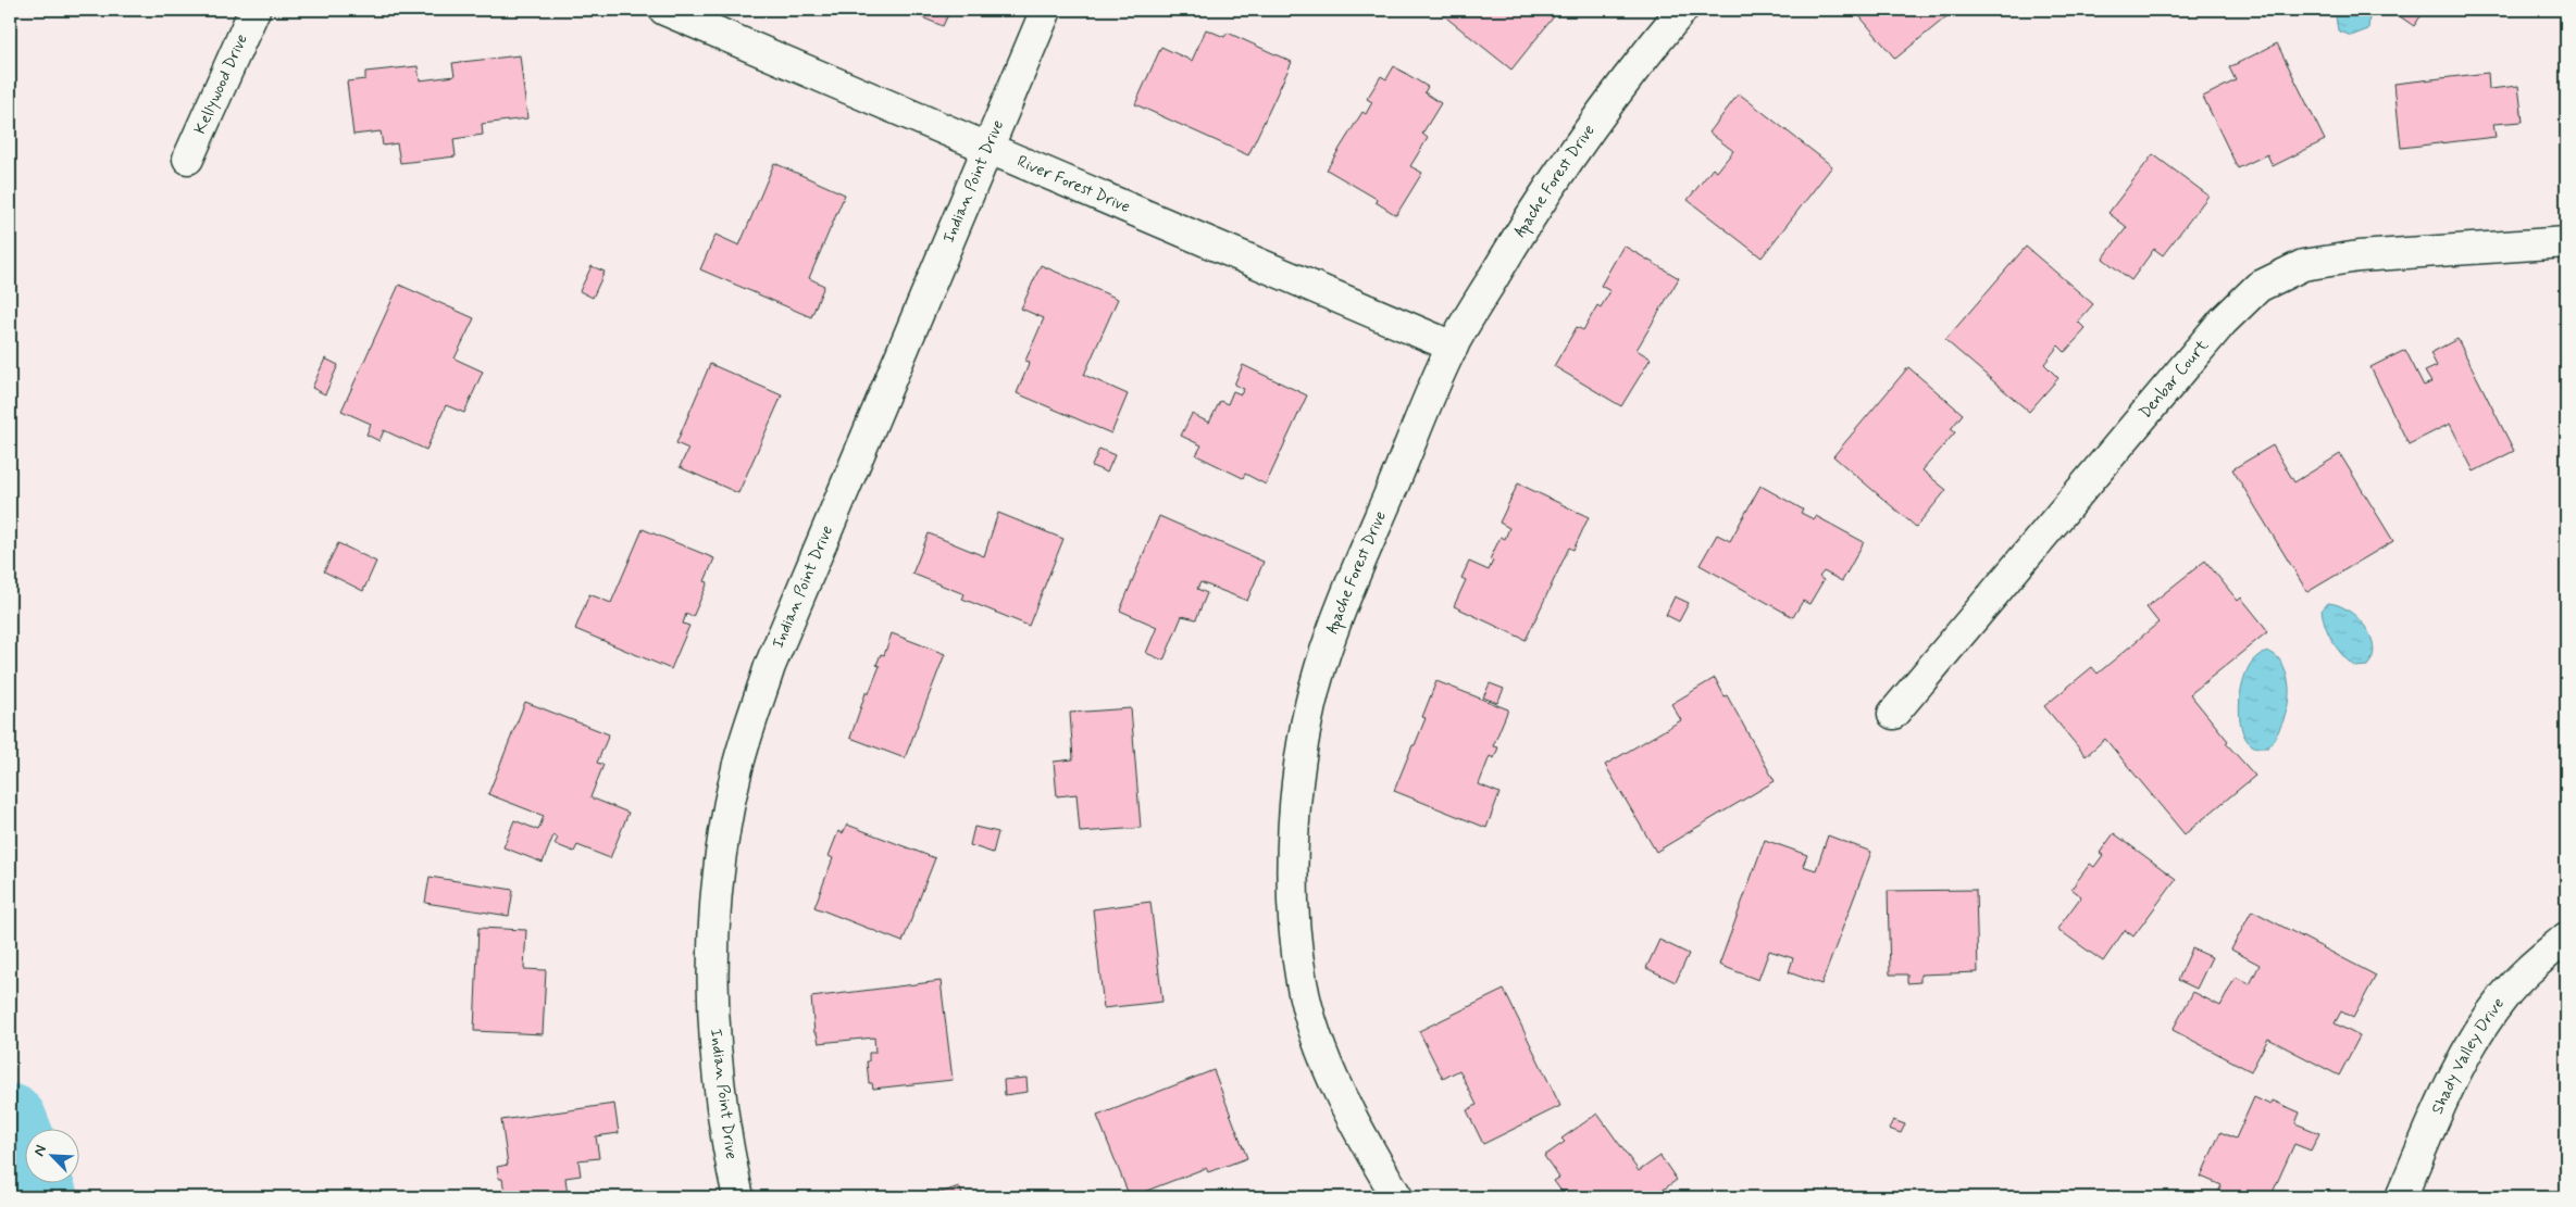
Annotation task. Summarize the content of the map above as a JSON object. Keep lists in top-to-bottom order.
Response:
{
  "streets": {
    "street": [
      "Kellywood Drive",
      "Indian Point Drive",
      "Apache Forest Drive",
      "River Forest Drive",
      "Denbar Court",
      "Shady Valley Drive"
    ]
  },
  "crossings": [
    ["Indian Point Drive", "River Forest Drive"],
    ["Apache Forest Drive", "River Forest Drive"]
  ],
  "north": "top left"
}
